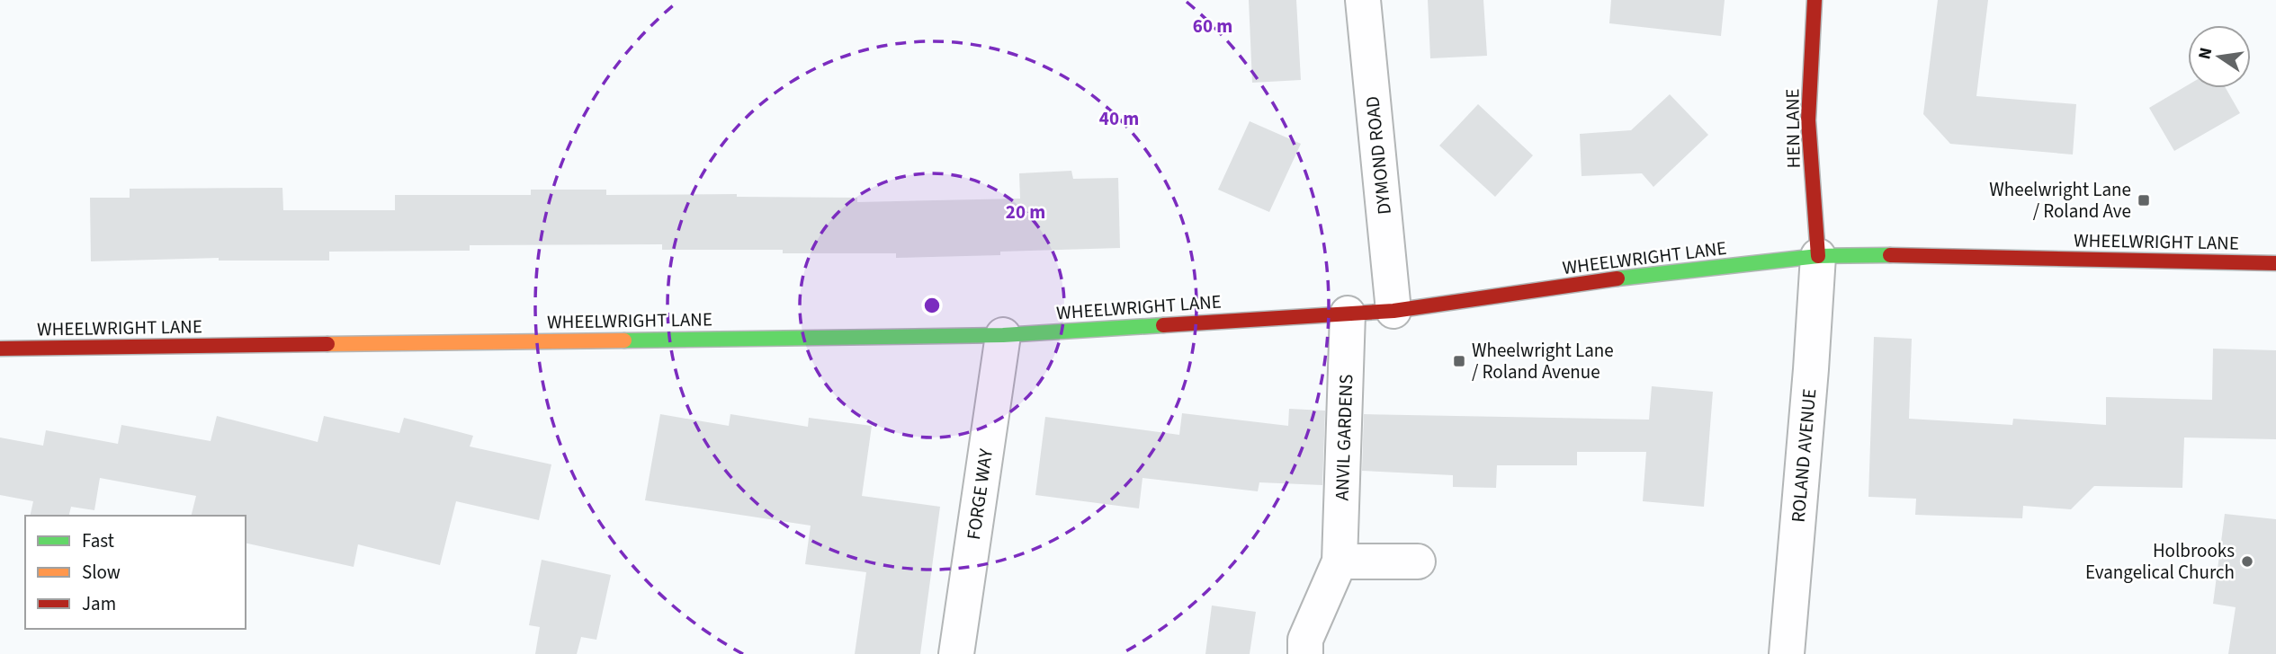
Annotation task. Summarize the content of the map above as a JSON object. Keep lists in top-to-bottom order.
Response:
{
  "streets": {
    "street": [
      "HEN LANE",
      "DYMOND ROAD",
      "WHEELWRIGHT LANE",
      "ANVIL GARDENS",
      "ROLAND AVENUE",
      "FORGE WAY"
    ]
  },
  "crossings": [
    ["HEN LANE", "WHEELWRIGHT LANE"],
    ["HEN LANE", "ROLAND AVENUE"],
    ["DYMOND ROAD", "WHEELWRIGHT LANE"],
    ["WHEELWRIGHT LANE", "ANVIL GARDENS"],
    ["WHEELWRIGHT LANE", "ROLAND AVENUE"],
    ["WHEELWRIGHT LANE", "FORGE WAY"]
  ],
  "places": {
    "transit": ["Wheelwright Lane / Roland Ave", "Wheelwright Lane / Roland Avenue"],
    "other": ["Holbrooks Evangelical Church"]
  },
  "legend": ["Fast", "Slow", "Jam"],
  "north": "left",
  "rings": ["60 m", "40 m", "20 m"]
}
